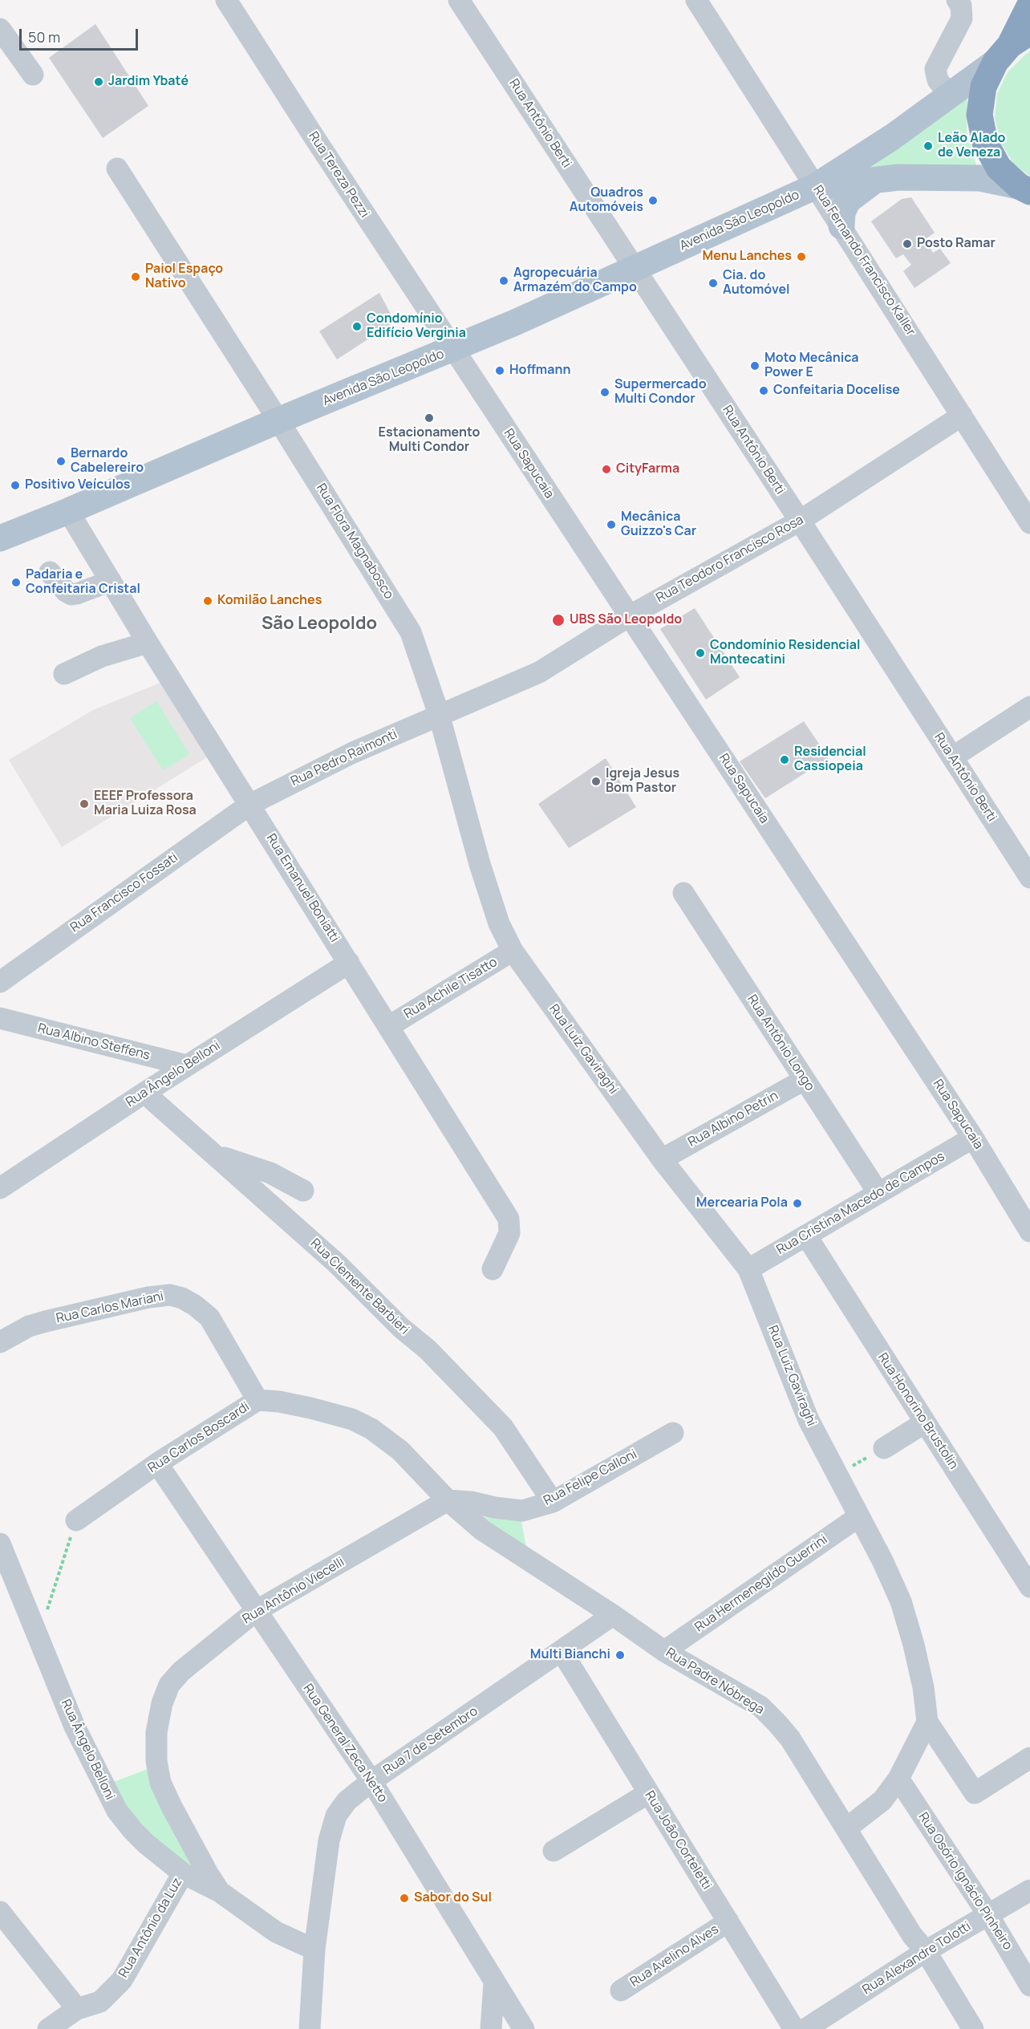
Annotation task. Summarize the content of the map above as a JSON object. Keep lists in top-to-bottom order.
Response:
{
  "streets": {
    "main road": ["Avenida São Leopoldo"],
    "street": [
      "Rua Antônio Berti",
      "Rua Tereza Pezzi",
      "Rua Fernando Francisco Kaller",
      "Rua Sapucaia",
      "Rua Flora Magnabosco",
      "Rua Teodoro Francisco Rosa",
      "Rua Pedro Raimonti",
      "Rua Emanuel Boniatti",
      "Rua Francisco Fossati",
      "Rua Achile Tisatto",
      "Rua Albino Steffens",
      "Rua Antônio Longo",
      "Rua Luiz Gaviraghi",
      "Rua Ângelo Belloni",
      "Rua Albino Petrin",
      "Rua Cristina Macedo de Campos",
      "Rua Clemente Barbieri",
      "Rua Carlos Mariani",
      "Rua Honorino Brustolin",
      "Rua Carlos Boscardi",
      "Rua Felipe Calloni",
      "Rua Hermenegildo Guerrini",
      "Rua Antônio Viecelli",
      "Rua Padre Nóbrega",
      "Rua 7 de Setembro",
      "Rua General Zeca Netto",
      "Rua João Corteletti",
      "Rua Osório Ignácio Pinheiro",
      "Rua Antônio da Luz",
      "Rua Avelino Alves",
      "Rua Alexandre Tolotti"
    ]
  },
  "crossings": [
    ["Rua Antônio Berti", "Avenida São Leopoldo"],
    ["Rua Antônio Berti", "Rua Teodoro Francisco Rosa"],
    ["Rua Tereza Pezzi", "Avenida São Leopoldo"],
    ["Rua Tereza Pezzi", "Rua Sapucaia"],
    ["Avenida São Leopoldo", "Rua Fernando Francisco Kaller"],
    ["Avenida São Leopoldo", "Rua Sapucaia"],
    ["Avenida São Leopoldo", "Rua Flora Magnabosco"],
    ["Avenida São Leopoldo", "Rua Emanuel Boniatti"],
    ["Rua Fernando Francisco Kaller", "Rua Teodoro Francisco Rosa"],
    ["Rua Sapucaia", "Rua Teodoro Francisco Rosa"],
    ["Rua Sapucaia", "Rua Cristina Macedo de Campos"],
    ["Rua Flora Magnabosco", "Rua Teodoro Francisco Rosa"],
    ["Rua Flora Magnabosco", "Rua Pedro Raimonti"],
    ["Rua Flora Magnabosco", "Rua Achile Tisatto"],
    ["Rua Flora Magnabosco", "Rua Luiz Gaviraghi"],
    ["Rua Teodoro Francisco Rosa", "Rua Pedro Raimonti"],
    ["Rua Pedro Raimonti", "Rua Emanuel Boniatti"],
    ["Rua Pedro Raimonti", "Rua Francisco Fossati"],
    ["Rua Emanuel Boniatti", "Rua Francisco Fossati"],
    ["Rua Emanuel Boniatti", "Rua Achile Tisatto"],
    ["Rua Emanuel Boniatti", "Rua Ângelo Belloni"],
    ["Rua Achile Tisatto", "Rua Luiz Gaviraghi"],
    ["Rua Albino Steffens", "Rua Ângelo Belloni"],
    ["Rua Antônio Longo", "Rua Albino Petrin"],
    ["Rua Antônio Longo", "Rua Cristina Macedo de Campos"],
    ["Rua Luiz Gaviraghi", "Rua Albino Petrin"],
    ["Rua Luiz Gaviraghi", "Rua Cristina Macedo de Campos"],
    ["Rua Luiz Gaviraghi", "Rua Hermenegildo Guerrini"],
    ["Rua Ângelo Belloni", "Rua Clemente Barbieri"],
    ["Rua Ângelo Belloni", "Rua Antônio Viecelli"],
    ["Rua Ângelo Belloni", "Rua 7 de Setembro"],
    ["Rua Ângelo Belloni", "Rua Antônio da Luz"],
    ["Rua Cristina Macedo de Campos", "Rua Honorino Brustolin"],
    ["Rua Clemente Barbieri", "Rua Felipe Calloni"],
    ["Rua Carlos Mariani", "Rua Carlos Boscardi"],
    ["Rua Carlos Boscardi", "Rua Felipe Calloni"],
    ["Rua Carlos Boscardi", "Rua Antônio Viecelli"],
    ["Rua Carlos Boscardi", "Rua Padre Nóbrega"],
    ["Rua Carlos Boscardi", "Rua General Zeca Netto"],
    ["Rua Felipe Calloni", "Rua Antônio Viecelli"],
    ["Rua Felipe Calloni", "Rua Padre Nóbrega"],
    ["Rua Hermenegildo Guerrini", "Rua Padre Nóbrega"],
    ["Rua Antônio Viecelli", "Rua Padre Nóbrega"],
    ["Rua Antônio Viecelli", "Rua General Zeca Netto"],
    ["Rua Padre Nóbrega", "Rua 7 de Setembro"],
    ["Rua Padre Nóbrega", "Rua Alexandre Tolotti"],
    ["Rua 7 de Setembro", "Rua General Zeca Netto"],
    ["Rua 7 de Setembro", "Rua João Corteletti"],
    ["Rua João Corteletti", "Rua Avelino Alves"],
    ["Rua Osório Ignácio Pinheiro", "Rua Alexandre Tolotti"]
  ],
  "districts": ["São Leopoldo"],
  "places": [
    "Jardim Ybaté",
    "Leão Alado de Veneza",
    "Quadros Automóveis",
    "Posto Ramar",
    "Menu Lanches",
    "Paiol Espaço Nativo",
    "Agropecuária Armazém do Campo",
    "Cia. do Automóvel",
    "Condomínio Edifício Verginia",
    "Moto Mecânica Power E",
    "Hoffmann",
    "Confeitaria Docelise",
    "Supermercado Multi Condor",
    "Estacionamento Multi Condor",
    "Bernardo Cabelereiro",
    "CityFarma",
    "Positivo Veículos",
    "Mecânica Guizzo's Car",
    "Padaria e Confeitaria Cristal",
    "Komilão Lanches",
    "UBS São Leopoldo",
    "Condomínio Residencial Montecatini",
    "Residencial Cassiopeia",
    "Igreja Jesus Bom Pastor",
    "EEEF Professora Maria Luiza Rosa",
    "Mercearia Pola",
    "Multi Bianchi",
    "Sabor do Sul"
  ],
  "scale_bar": "50 m"
}
